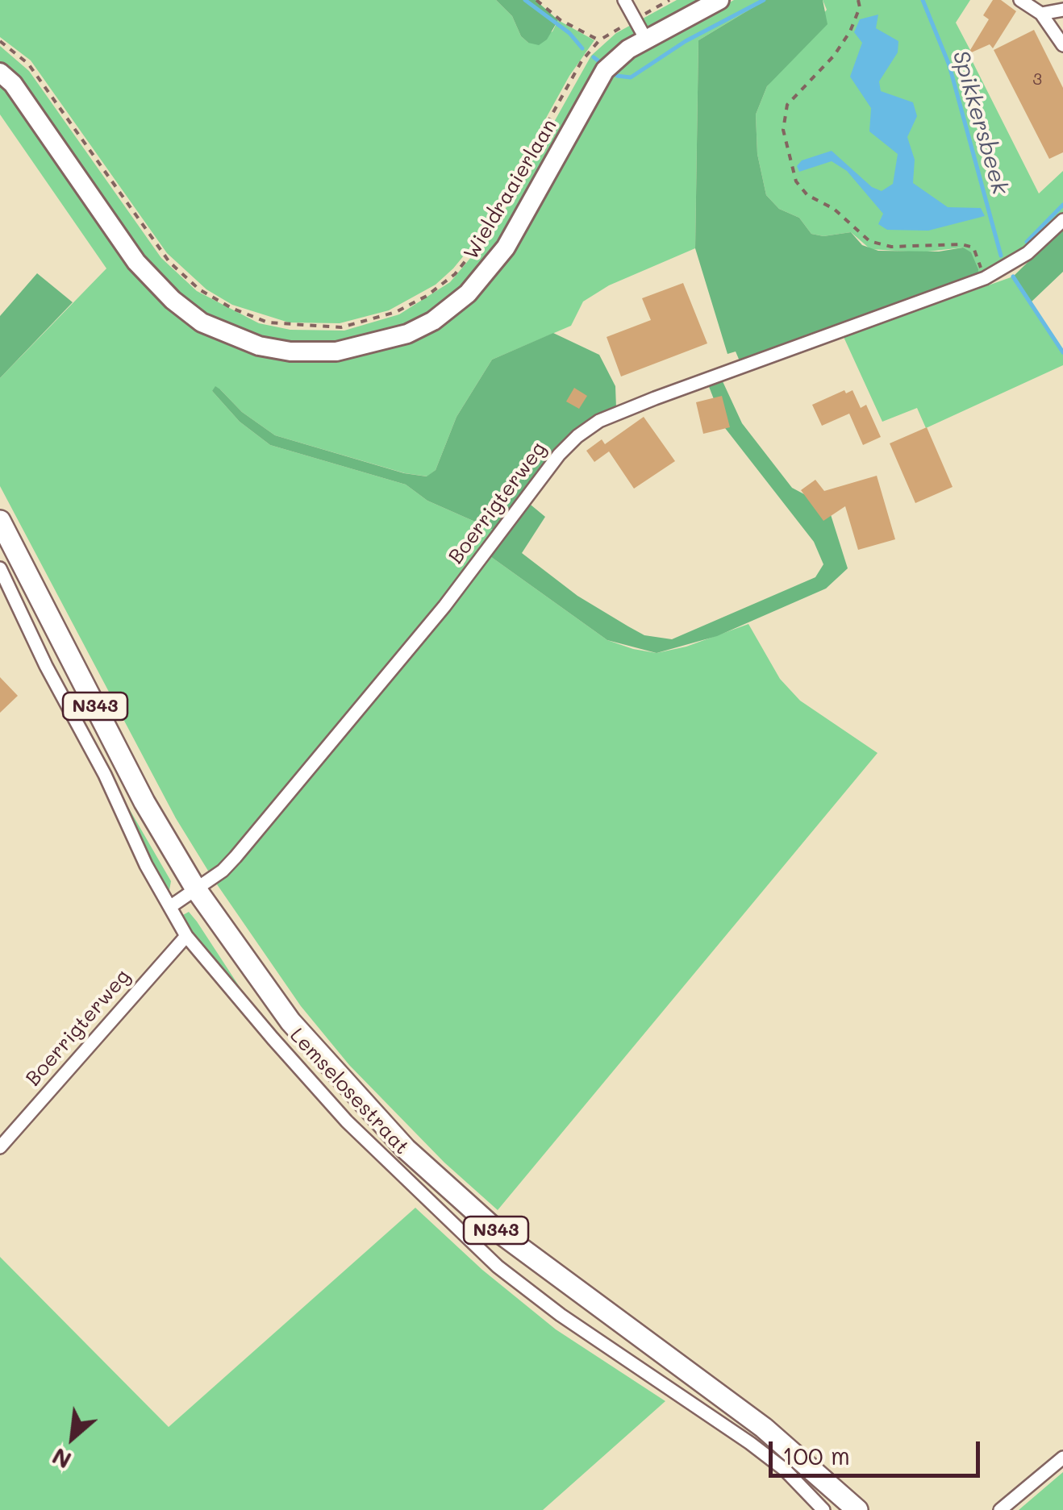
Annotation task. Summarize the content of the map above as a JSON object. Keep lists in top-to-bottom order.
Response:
{
  "streets": {
    "main road": ["N343"],
    "street": ["Wieldraaierlaan", "Boerrigterweg", "Lemselosestraat"]
  },
  "crossings": [
    ["Boerrigterweg", "N343"],
    ["Boerrigterweg", "Lemselosestraat"]
  ],
  "water": ["Spikkersbeek"],
  "house_numbers": ["3"],
  "scale_bar": "100 m",
  "north": "bottom left"
}
